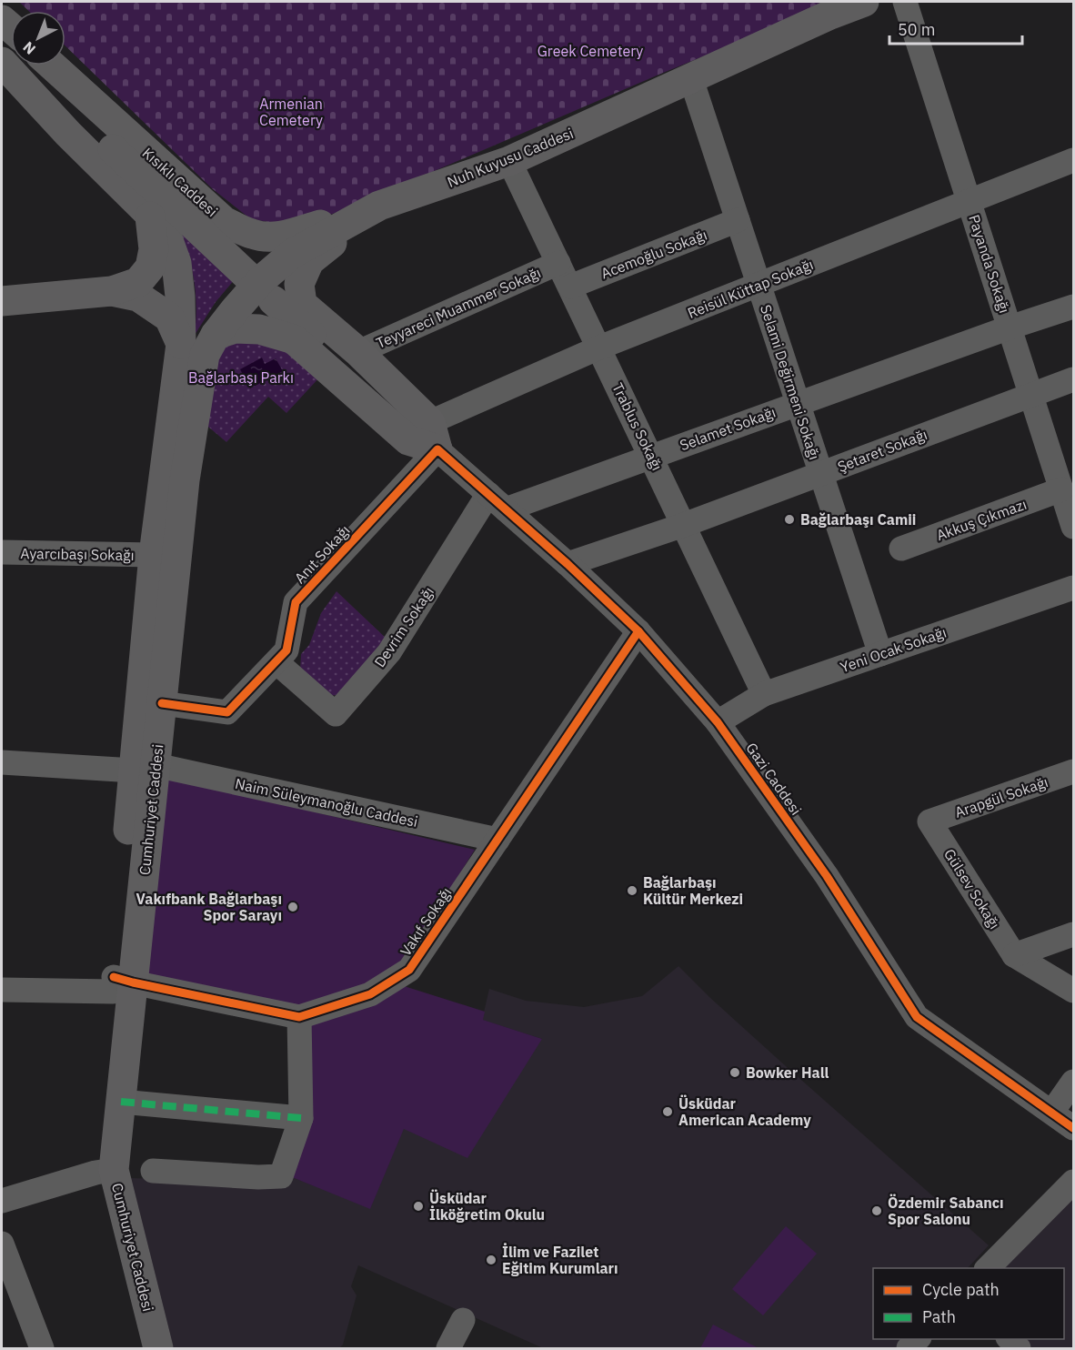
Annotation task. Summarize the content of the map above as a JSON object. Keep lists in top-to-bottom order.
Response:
{
  "streets": {
    "main road": ["Nuh Kuyusu Caddesi", "Kısıklı Caddesi", "Cumhuriyet Caddesi"],
    "street": [
      "Acemoğlu Sokağı",
      "Payanda Sokağı",
      "Reisül Küttap Sokağı",
      "Teyyareci Muammer Sokağı",
      "Selami Değirmeni Sokağı",
      "Trablus Sokağı",
      "Selamet Sokağı",
      "Şetaret Sokağı",
      "Akkuş Çıkmazı",
      "Ayarcıbaşı Sokağı",
      "Anıt Sokağı",
      "Devrim Sokağı",
      "Yeni Ocak Sokağı",
      "Gazi Caddesi",
      "Arapgül Sokağı",
      "Naim Süleymanoğlu Caddesi",
      "Gülsev Sokağı",
      "Vakıf Sokağı"
    ]
  },
  "crossings": [
    ["Nuh Kuyusu Caddesi", "Kısıklı Caddesi"],
    ["Nuh Kuyusu Caddesi", "Selami Değirmeni Sokağı"],
    ["Nuh Kuyusu Caddesi", "Trablus Sokağı"],
    ["Nuh Kuyusu Caddesi", "Cumhuriyet Caddesi"],
    ["Acemoğlu Sokağı", "Selami Değirmeni Sokağı"],
    ["Acemoğlu Sokağı", "Trablus Sokağı"],
    ["Payanda Sokağı", "Reisül Küttap Sokağı"],
    ["Payanda Sokağı", "Selamet Sokağı"],
    ["Payanda Sokağı", "Şetaret Sokağı"],
    ["Payanda Sokağı", "Akkuş Çıkmazı"],
    ["Reisül Küttap Sokağı", "Selami Değirmeni Sokağı"],
    ["Reisül Küttap Sokağı", "Trablus Sokağı"],
    ["Reisül Küttap Sokağı", "Anıt Sokağı"],
    ["Reisül Küttap Sokağı", "Gazi Caddesi"],
    ["Teyyareci Muammer Sokağı", "Trablus Sokağı"],
    ["Selami Değirmeni Sokağı", "Selamet Sokağı"],
    ["Selami Değirmeni Sokağı", "Şetaret Sokağı"],
    ["Selami Değirmeni Sokağı", "Yeni Ocak Sokağı"],
    ["Trablus Sokağı", "Selamet Sokağı"],
    ["Trablus Sokağı", "Şetaret Sokağı"],
    ["Trablus Sokağı", "Yeni Ocak Sokağı"],
    ["Selamet Sokağı", "Devrim Sokağı"],
    ["Selamet Sokağı", "Gazi Caddesi"],
    ["Şetaret Sokağı", "Gazi Caddesi"],
    ["Ayarcıbaşı Sokağı", "Cumhuriyet Caddesi"],
    ["Anıt Sokağı", "Devrim Sokağı"],
    ["Anıt Sokağı", "Gazi Caddesi"],
    ["Anıt Sokağı", "Cumhuriyet Caddesi"],
    ["Devrim Sokağı", "Gazi Caddesi"],
    ["Yeni Ocak Sokağı", "Gazi Caddesi"],
    ["Gazi Caddesi", "Vakıf Sokağı"],
    ["Arapgül Sokağı", "Gülsev Sokağı"],
    ["Naim Süleymanoğlu Caddesi", "Cumhuriyet Caddesi"],
    ["Naim Süleymanoğlu Caddesi", "Vakıf Sokağı"],
    ["Cumhuriyet Caddesi", "Vakıf Sokağı"]
  ],
  "parks": ["Greek Cemetery", "Armenian Cemetery", "Bağlarbaşı Parkı"],
  "places": [
    "Bağlarbaşı Camii",
    "Bağlarbaşı Kültür Merkezi",
    "Vakıfbank Bağlarbaşı Spor Sarayı",
    "Bowker Hall",
    "Üsküdar American Academy",
    "Üsküdar İlköğretim Okulu",
    "Özdemir Sabancı Spor Salonu",
    "İlim ve Fazilet Eğitim Kurumları"
  ],
  "legend": ["Cycle path", "Path"],
  "scale_bar": "50 m",
  "north": "bottom left"
}
